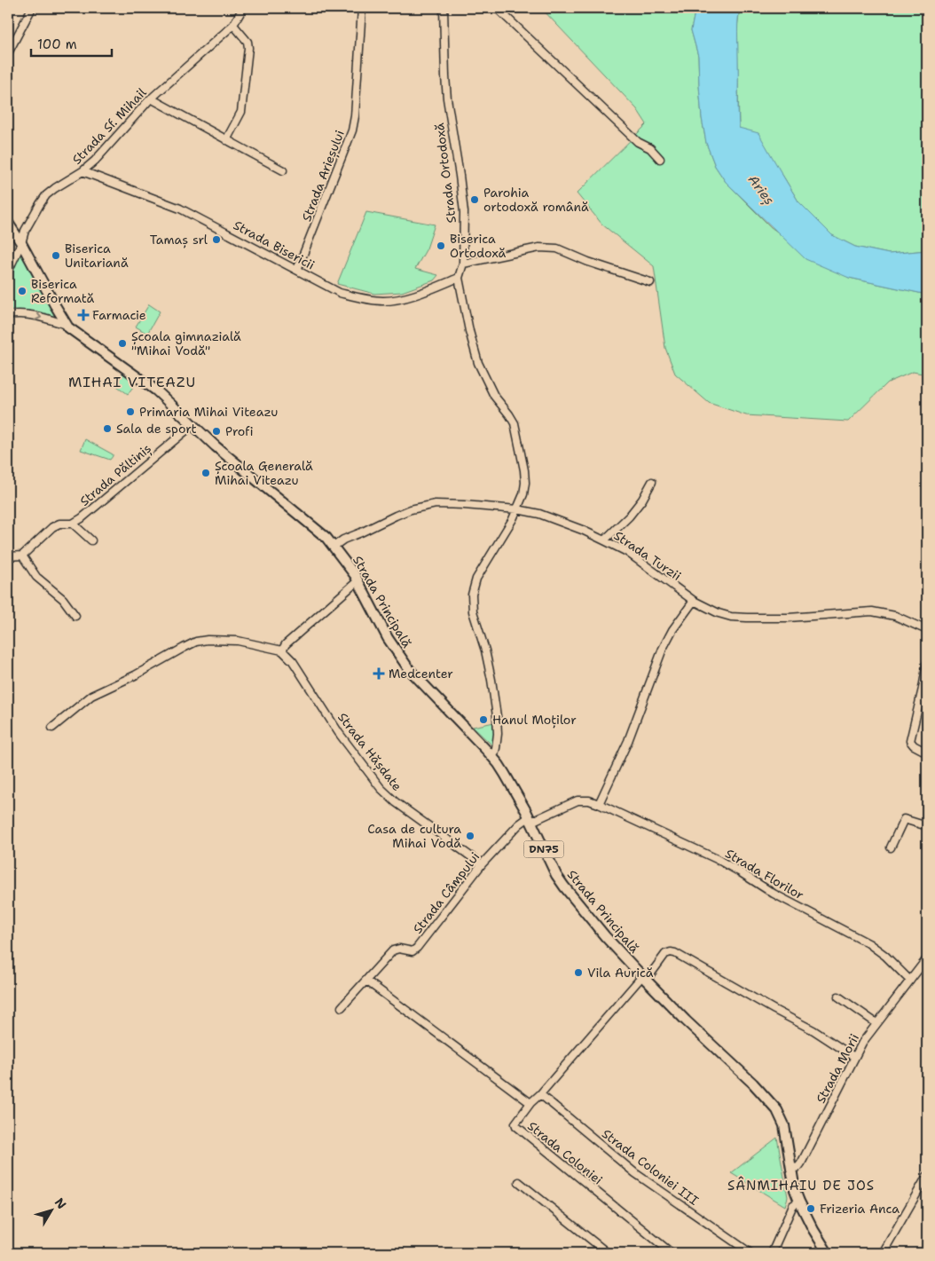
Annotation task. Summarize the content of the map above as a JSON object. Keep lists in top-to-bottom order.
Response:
{
  "streets": {
    "main road": ["Strada Principală", "DN75"],
    "street": [
      "Strada Sf. Mihail",
      "Strada Ortodoxă",
      "Strada Arieșului",
      "Strada Bisericii",
      "Strada Păltiniș",
      "Strada Turzii",
      "Strada Hășdate",
      "Strada Florilor",
      "Strada Câmpului",
      "Strada Morii",
      "Strada Coloniei",
      "Strada Coloniei III"
    ]
  },
  "crossings": [
    ["Strada Sf. Mihail", "Strada Bisericii"],
    ["Strada Sf. Mihail", "Strada Principală"],
    ["Strada Ortodoxă", "Strada Bisericii"],
    ["Strada Ortodoxă", "Strada Turzii"],
    ["Strada Ortodoxă", "Strada Principală"],
    ["Strada Arieșului", "Strada Bisericii"],
    ["Strada Păltiniș", "Strada Principală"],
    ["Strada Turzii", "Strada Principală"],
    ["Strada Principală", "Strada Florilor"],
    ["Strada Principală", "Strada Câmpului"],
    ["Strada Principală", "Strada Morii"],
    ["Strada Principală", "Strada Coloniei"],
    ["Strada Hășdate", "Strada Câmpului"],
    ["Strada Florilor", "Strada Câmpului"],
    ["Strada Florilor", "Strada Morii"],
    ["Strada Morii", "Strada Coloniei"],
    ["Strada Coloniei", "Strada Coloniei III"]
  ],
  "districts": ["MIHAI VITEAZU", "SÂNMIHAIU DE JOS"],
  "water": ["Arieș"],
  "places": {
    "other": [
      "Parohia ortodoxă română",
      "Tamaș srl",
      "Biserica Ortodoxă",
      "Biserica Unitariană",
      "Biserica Reformată",
      "Școala gimnazială \"Mihai Vodă\"",
      "Primaria Mihai Viteazu",
      "Sala de sport",
      "Profi",
      "Școala Generală Mihai Viteazu",
      "Hanul Moților",
      "Casa de cultura Mihai Vodă",
      "Vila Aurică",
      "Frizeria Anca"
    ],
    "health": ["Farmacie", "Medcenter"]
  },
  "scale_bar": "100 m",
  "north": "top right"
}
